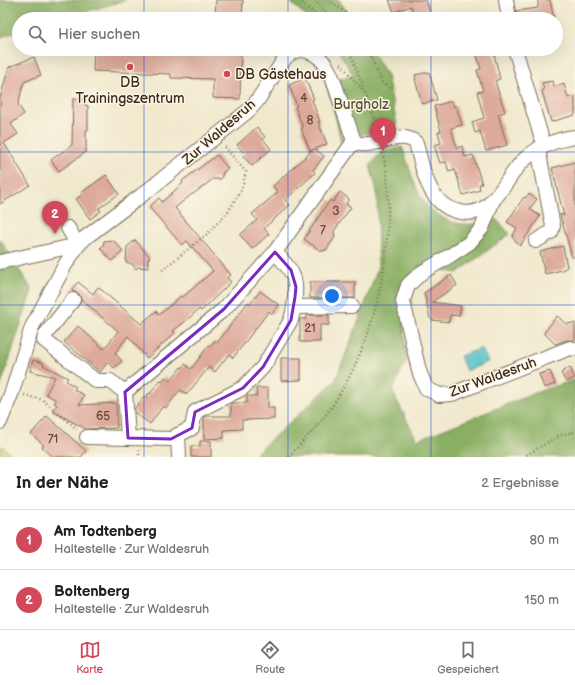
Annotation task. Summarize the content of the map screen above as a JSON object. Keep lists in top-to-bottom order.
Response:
{
  "streets": {
    "street": ["Zur Waldesruh"]
  },
  "parks": ["Burgholz"],
  "places": ["DB Trainingszentrum", "DB Gästehaus"],
  "house_numbers": [
    "4",
    "8",
    "3",
    "7",
    "21",
    "65",
    "71"
  ],
  "page": {
    "search": "Hier suchen",
    "pins": ["1", "2"],
    "heading": ["In der Nähe", "2 Ergebnisse"],
    "list": [
      {
        "mark": "1",
        "name": "Am Todtenberg",
        "note": "Haltestelle · Zur Waldesruh",
        "value": "80 m"
      },
      {
        "mark": "2",
        "name": "Boltenberg",
        "note": "Haltestelle · Zur Waldesruh",
        "value": "150 m"
      }
    ],
    "nav": ["Karte", "Route", "Gespeichert"]
  }
}
